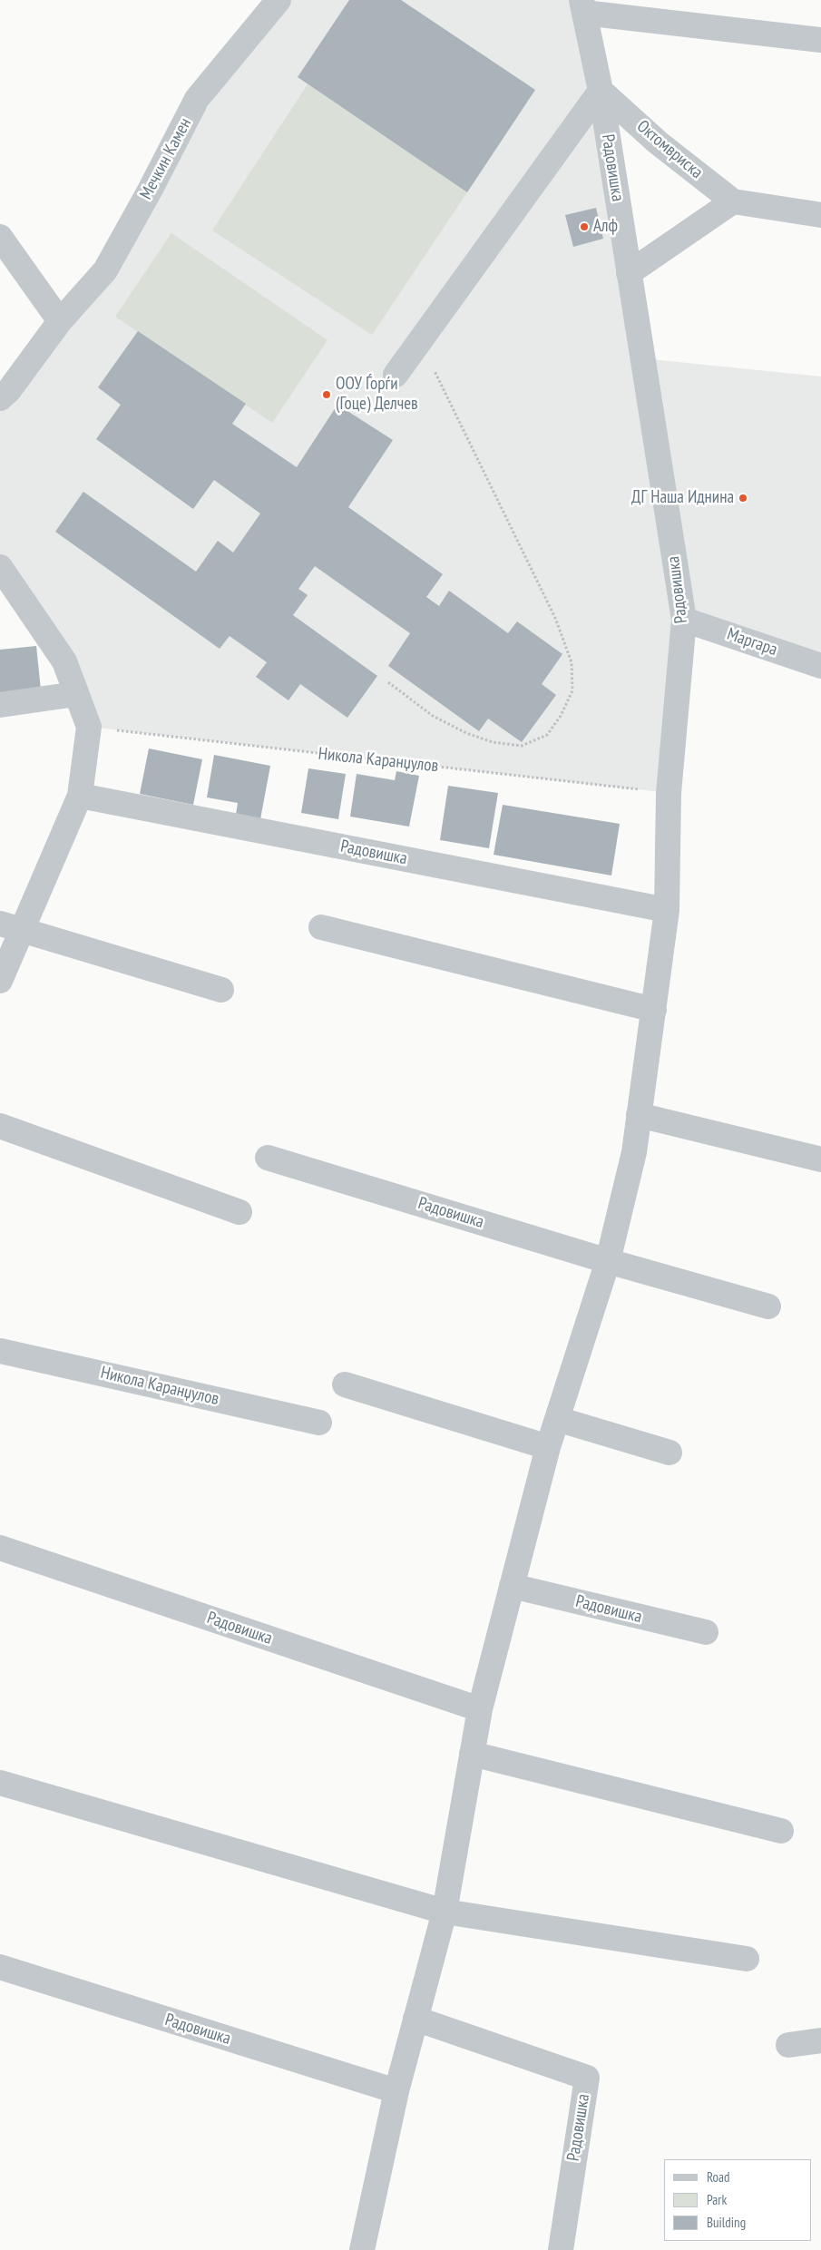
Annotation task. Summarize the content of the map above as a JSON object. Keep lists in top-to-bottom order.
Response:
{
  "streets": {
    "street": [
      "Октомвриска",
      "Мечкин Камен",
      "Радовишка",
      "Маргара",
      "Никола Каранџулов"
    ]
  },
  "crossings": [
    ["Октомвриска", "Радовишка"],
    ["Радовишка", "Маргара"],
    ["Радовишка", "Никола Каранџулов"]
  ],
  "places": ["Алф", "ООУ Ѓорѓи (Гоце) Делчев", "ДГ Наша Иднина"],
  "legend": ["Road", "Park", "Building"]
}
